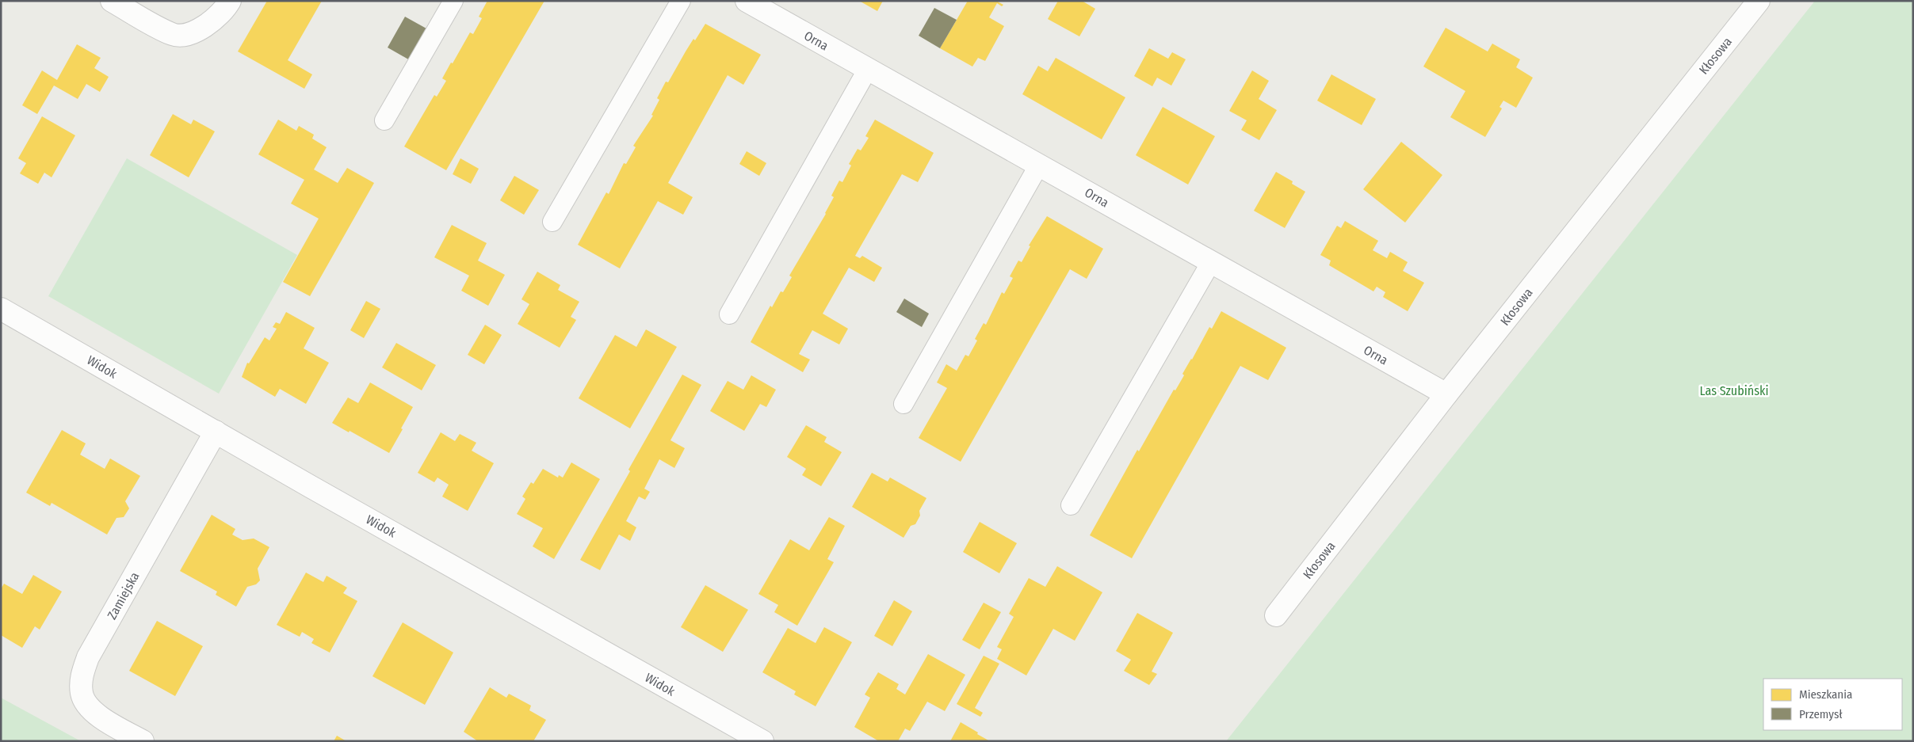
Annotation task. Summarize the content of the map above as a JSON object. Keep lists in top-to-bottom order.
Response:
{
  "streets": {
    "street": [
      "Orna",
      "Kłosowa",
      "Widok",
      "Zamiejska"
    ]
  },
  "crossings": [
    ["Orna", "Kłosowa"],
    ["Widok", "Zamiejska"]
  ],
  "parks": ["Las Szubiński"],
  "legend": ["Mieszkania", "Przemysł"]
}
